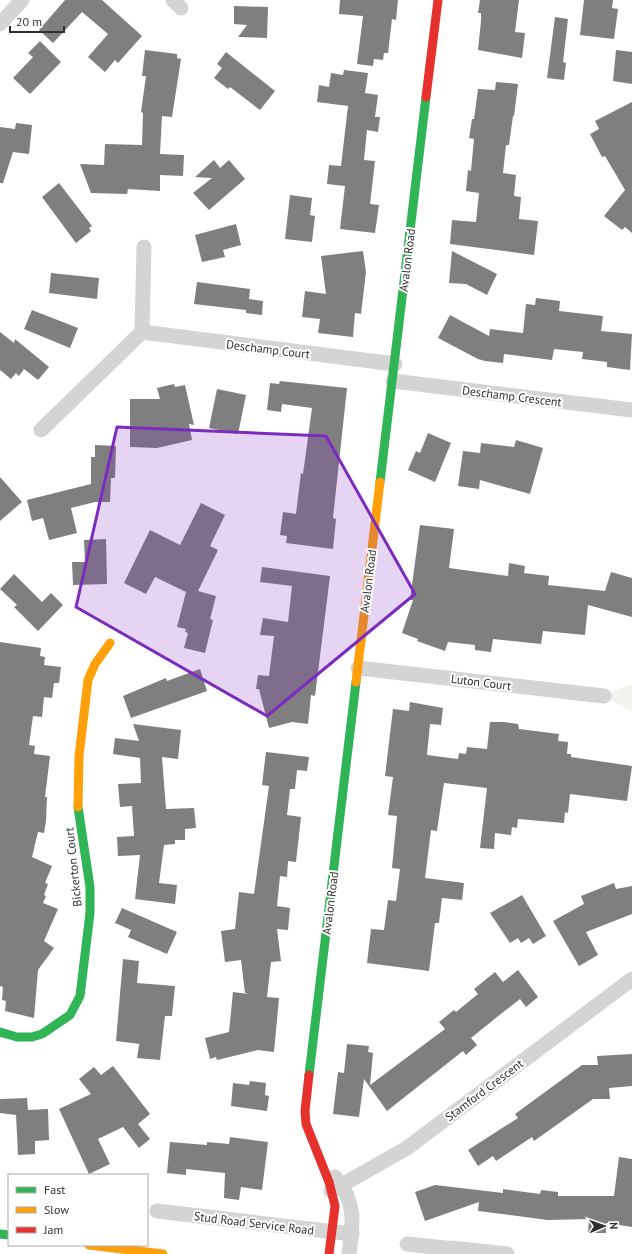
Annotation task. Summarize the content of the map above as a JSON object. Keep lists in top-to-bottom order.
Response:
{
  "streets": {
    "main road": ["Avalon Road", "Bickerton Court"],
    "street": [
      "Deschamp Court",
      "Deschamp Crescent",
      "Luton Court",
      "Stamford Crescent",
      "Stud Road Service Road"
    ]
  },
  "crossings": [
    ["Avalon Road", "Deschamp Court"],
    ["Avalon Road", "Deschamp Crescent"],
    ["Avalon Road", "Luton Court"],
    ["Avalon Road", "Stamford Crescent"],
    ["Avalon Road", "Stud Road Service Road"]
  ],
  "legend": ["Fast", "Slow", "Jam"],
  "scale_bar": "20 m",
  "north": "right"
}
